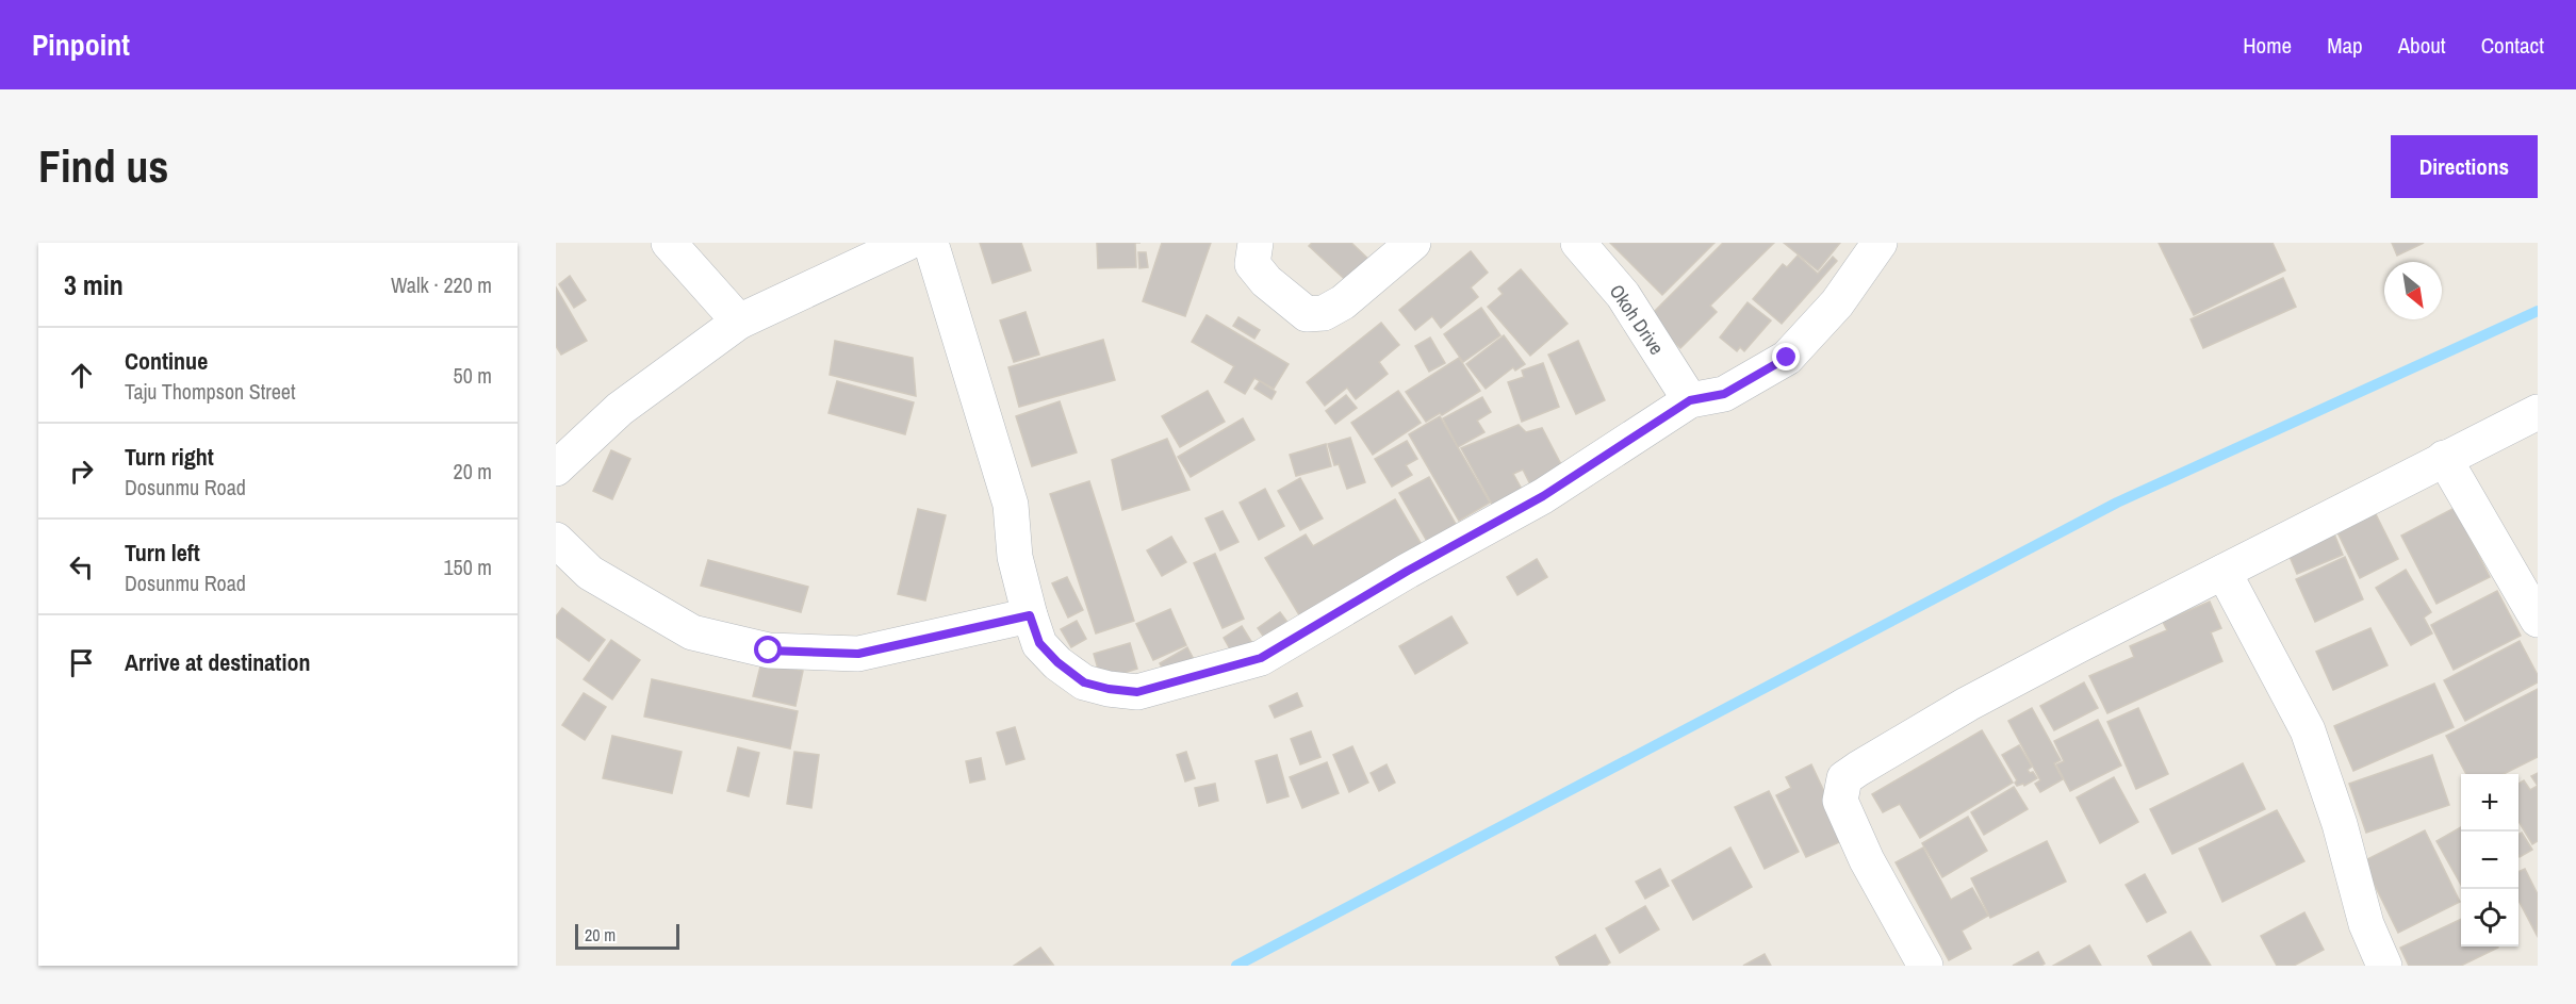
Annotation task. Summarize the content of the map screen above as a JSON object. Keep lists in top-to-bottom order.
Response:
{
  "streets": {
    "street": ["Okoh Drive"]
  },
  "scale_bar": "20 m",
  "north": "bottom right",
  "page": {
    "header": "Pinpoint",
    "nav": [
      "Home",
      "Map",
      "About",
      "Contact"
    ],
    "buttons": "Directions",
    "title": "Find us",
    "heading": ["3 min", "Walk · 220 m"],
    "list": [
      ["Continue", "Taju Thompson Street", "50 m"],
      ["Turn right", "Dosunmu Road", "20 m"],
      ["Turn left", "Dosunmu Road", "150 m"],
      "Arrive at destination"
    ],
    "map_buttons": ["+", "−"],
    "scale": "20 m"
  }
}
